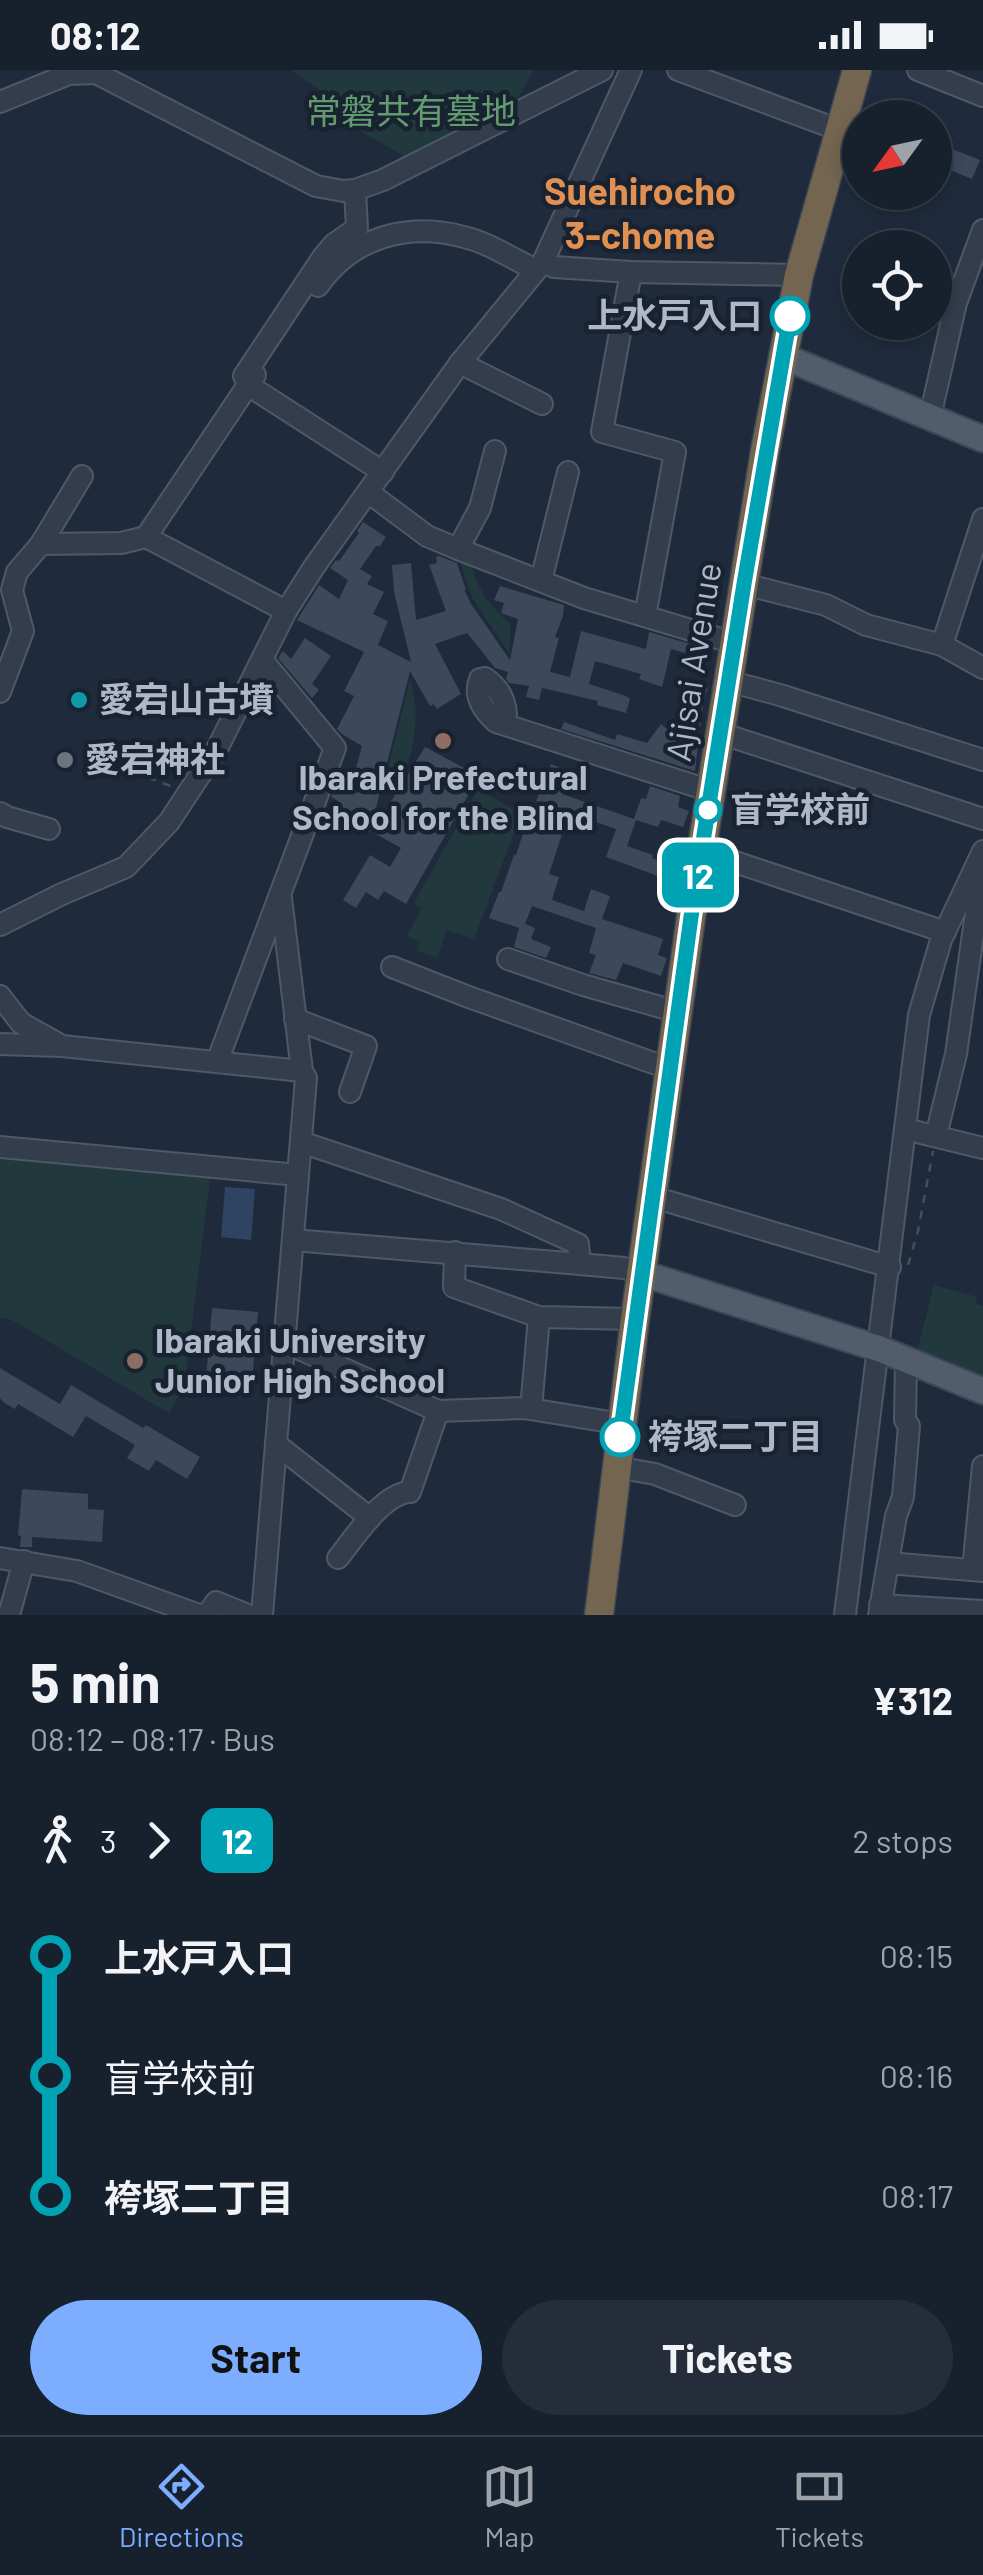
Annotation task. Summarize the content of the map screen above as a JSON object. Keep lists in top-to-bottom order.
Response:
{
  "streets": {
    "highway": ["Ajisai Avenue"]
  },
  "districts": ["Suehirocho 3-chome"],
  "parks": ["常磐共有墓地"],
  "places": [
    "上水戸入口",
    "愛宕山古墳",
    "Ibaraki Prefectural School for the Blind",
    "愛宕神社",
    "盲学校前",
    "Ibaraki University Junior High School",
    "袴塚二丁目"
  ],
  "lines": ["bus line 12"],
  "north": "bottom left",
  "page": {
    "status": "08:12",
    "on_map": "12",
    "heading": ["5 min", "08:12 – 08:17 · Bus", "¥312"],
    "legs": ["3", "12", "2 stops"],
    "list": [
      {
        "name": "上水戸入口",
        "value": "08:15"
      },
      {
        "name": "盲学校前",
        "value": "08:16"
      },
      {
        "name": "袴塚二丁目",
        "value": "08:17"
      }
    ],
    "buttons": ["Start", "Tickets"],
    "tabs": ["Directions", "Map", "Tickets"]
  }
}
